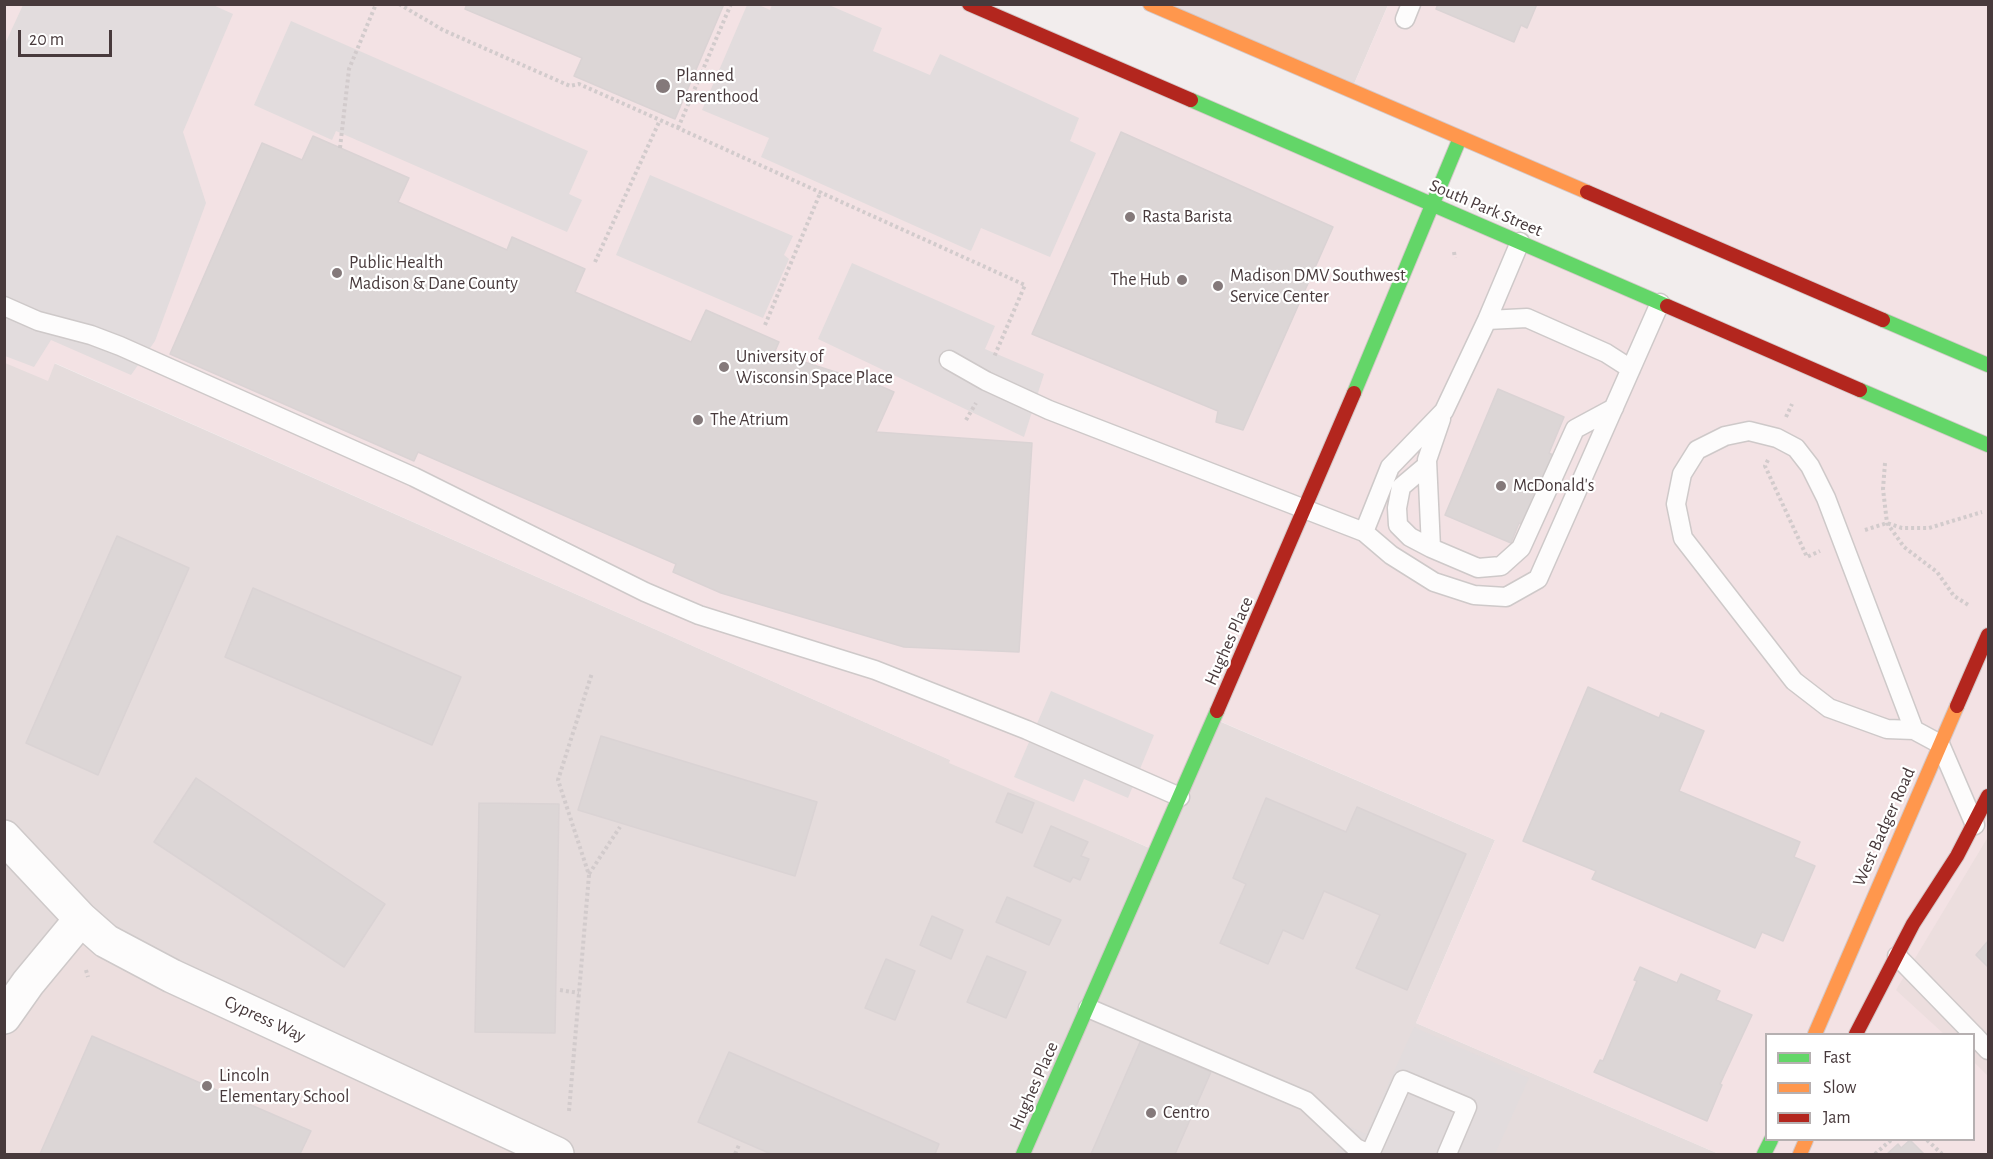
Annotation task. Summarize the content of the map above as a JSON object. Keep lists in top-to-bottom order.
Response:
{
  "streets": {
    "main road": ["South Park Street", "Hughes Place", "West Badger Road"],
    "street": ["Cypress Way"]
  },
  "crossings": [
    ["South Park Street", "Hughes Place"]
  ],
  "places": [
    "Planned Parenthood",
    "Rasta Barista",
    "Public Health Madison & Dane County",
    "The Hub",
    "Madison DMV Southwest Service Center",
    "University of Wisconsin Space Place",
    "The Atrium",
    "McDonald's",
    "Lincoln Elementary School",
    "Centro"
  ],
  "legend": ["Fast", "Slow", "Jam"],
  "scale_bar": "20 m"
}
